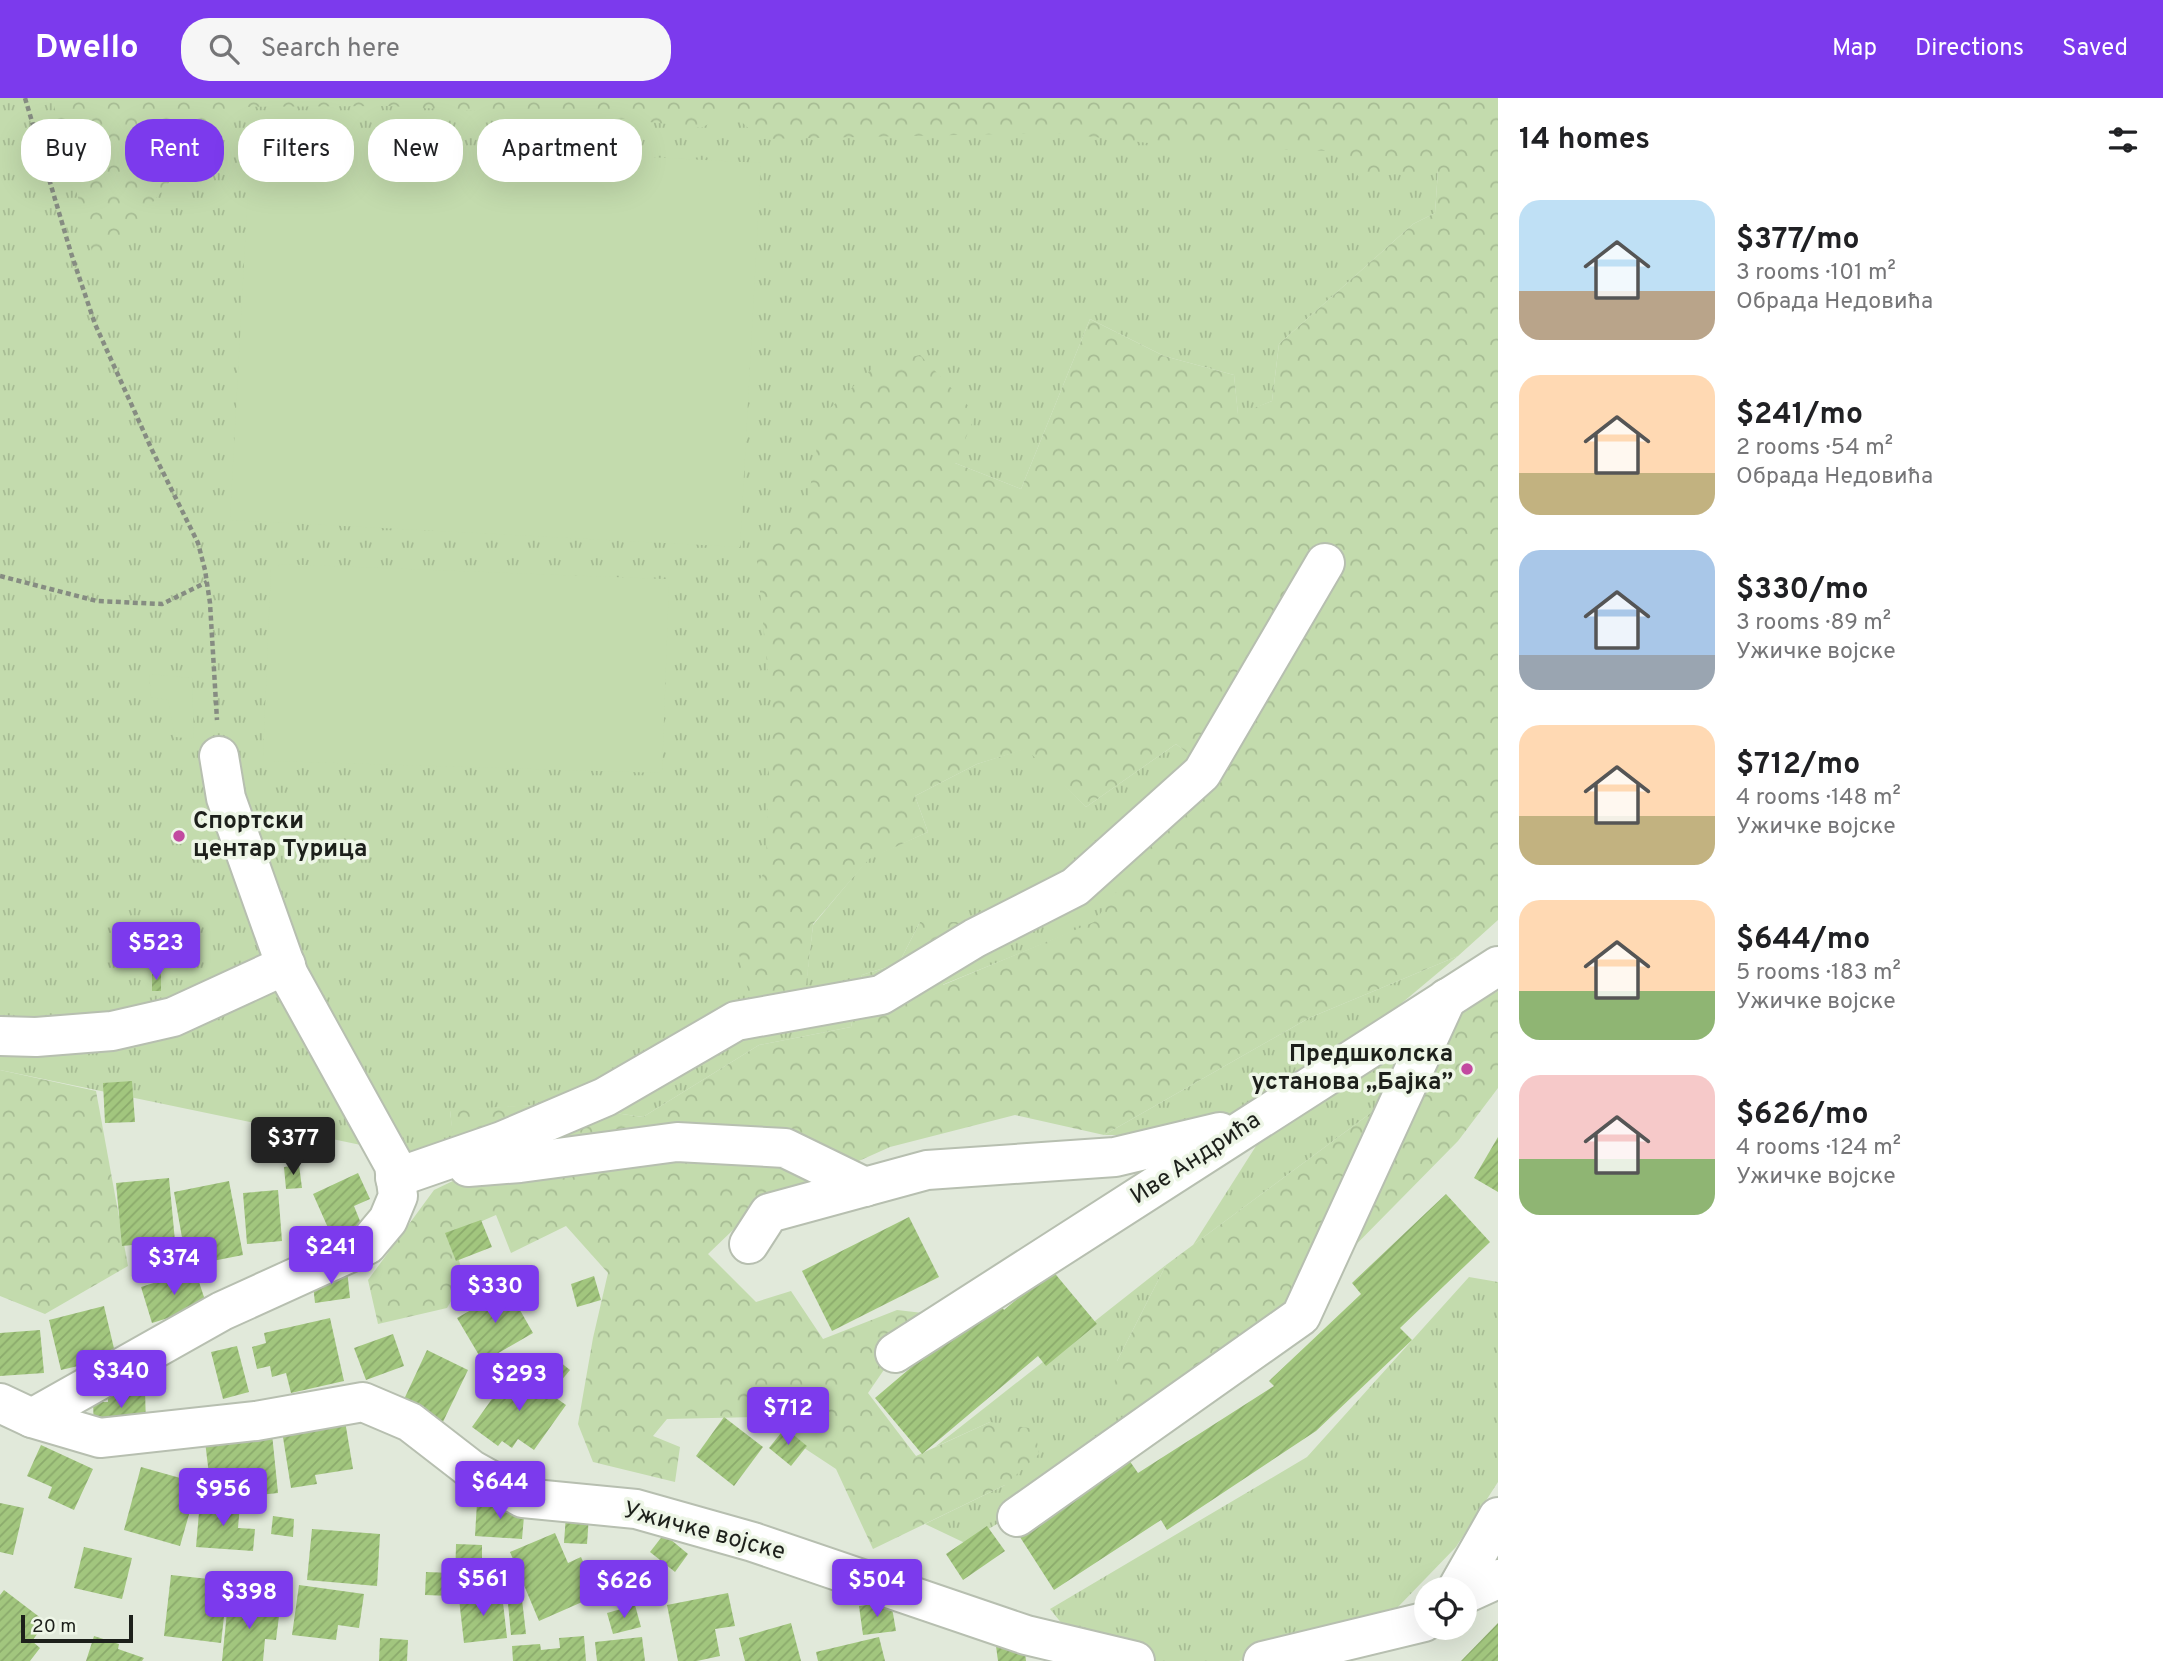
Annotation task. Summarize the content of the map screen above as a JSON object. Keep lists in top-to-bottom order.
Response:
{
  "streets": {
    "street": ["Иве Андрића", "Ужичке војске"]
  },
  "places": ["Спортски центар Турица", "Предшколска установа „Бајка”"],
  "scale_bar": "20 m",
  "page": {
    "header": "Dwello",
    "search": "Search here",
    "nav": ["Map", "Directions", "Saved"],
    "heading": "14 homes",
    "chip": [
      "Buy",
      "Rent",
      "Filters",
      "New",
      "Apartment"
    ],
    "list": [
      {
        "name": "$377/mo",
        "note": "3 rooms · 101 m² · Обрада Недовића"
      },
      {
        "name": "$241/mo",
        "note": "2 rooms · 54 m² · Обрада Недовића"
      },
      {
        "name": "$330/mo",
        "note": "3 rooms · 89 m² · Ужичке војске"
      },
      {
        "name": "$712/mo",
        "note": "4 rooms · 148 m² · Ужичке војске"
      },
      {
        "name": "$644/mo",
        "note": "5 rooms · 183 m² · Ужичке војске"
      },
      {
        "name": "$626/mo",
        "note": "4 rooms · 124 m² · Ужичке војске"
      }
    ],
    "price": [
      "$523",
      "$377",
      "$241",
      "$374",
      "$330",
      "$340",
      "$293",
      "$712",
      "$644",
      "$956",
      "$561",
      "$504",
      "$626",
      "$398"
    ],
    "scale": "20 m"
  }
}
